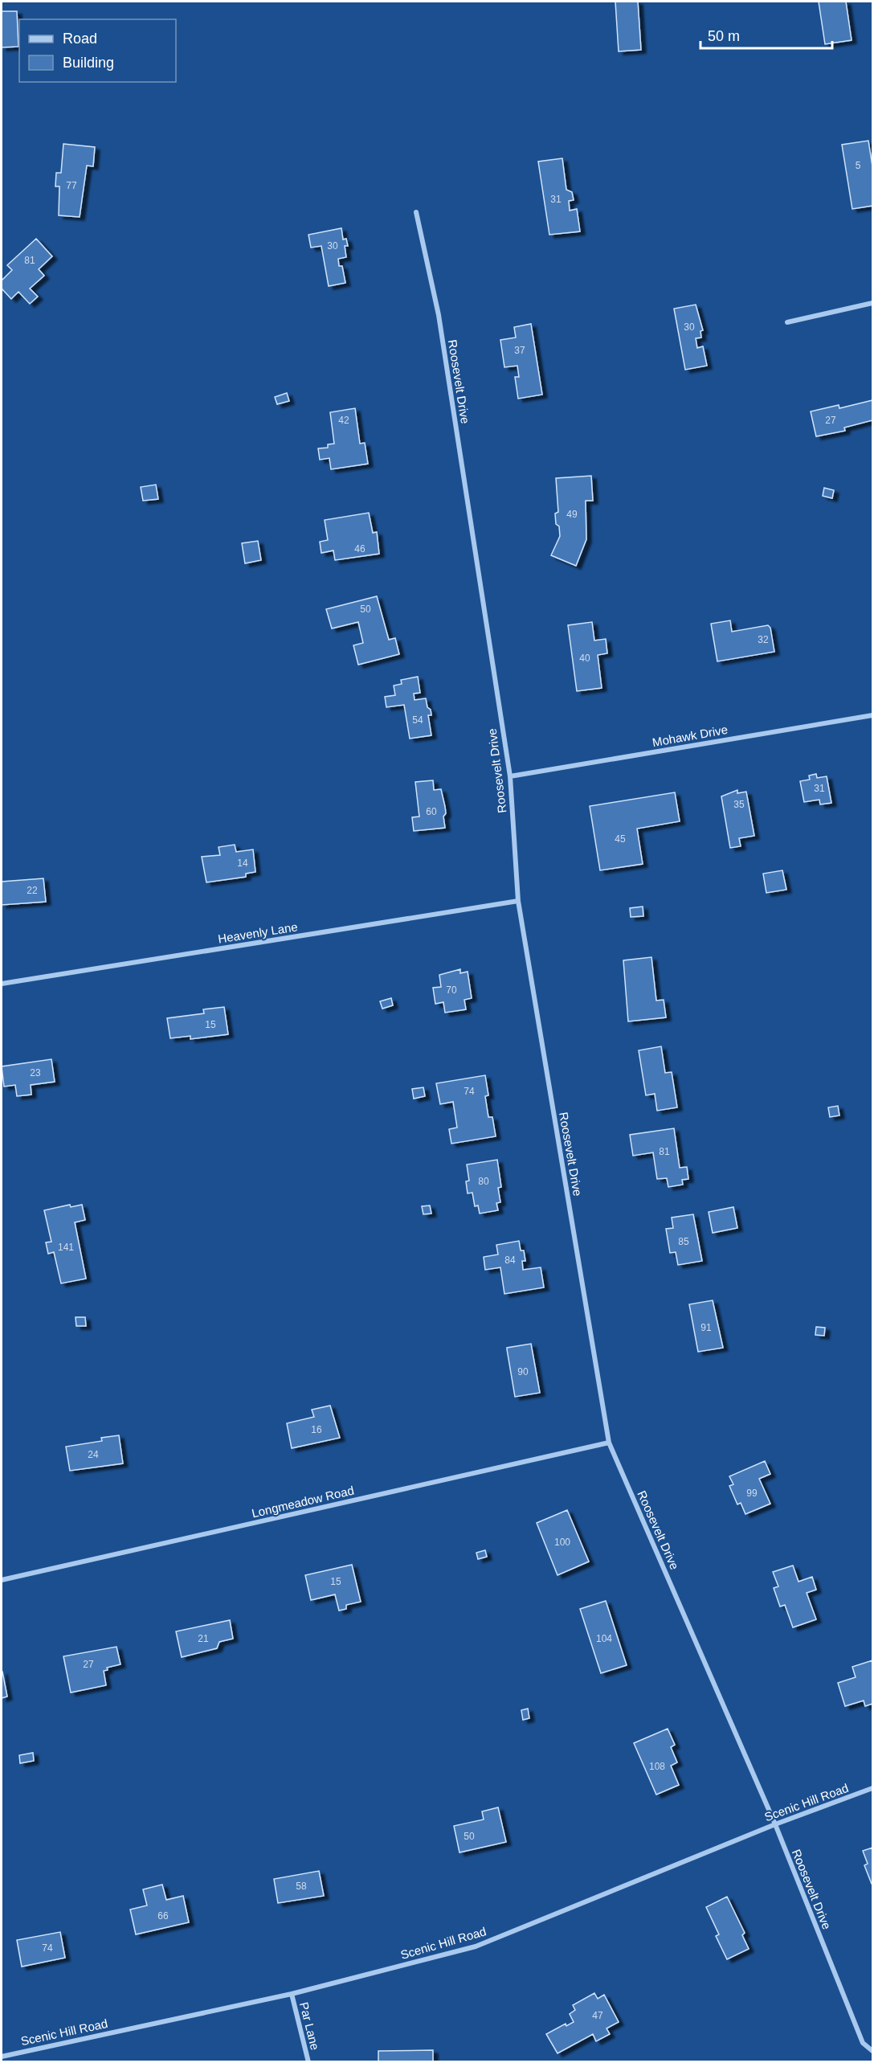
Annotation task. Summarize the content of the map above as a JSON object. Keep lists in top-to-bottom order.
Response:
{
  "streets": {
    "street": [
      "Roosevelt Drive",
      "Mohawk Drive",
      "Heavenly Lane",
      "Longmeadow Road",
      "Scenic Hill Road",
      "Par Lane"
    ]
  },
  "crossings": [
    ["Roosevelt Drive", "Mohawk Drive"],
    ["Roosevelt Drive", "Heavenly Lane"],
    ["Roosevelt Drive", "Longmeadow Road"],
    ["Roosevelt Drive", "Scenic Hill Road"],
    ["Scenic Hill Road", "Par Lane"]
  ],
  "house_numbers": [
    "5",
    "77",
    "31",
    "30",
    "81",
    "30",
    "37",
    "42",
    "27",
    "49",
    "46",
    "50",
    "32",
    "40",
    "54",
    "31",
    "35",
    "60",
    "45",
    "14",
    "22",
    "70",
    "15",
    "23",
    "74",
    "81",
    "80",
    "85",
    "141",
    "84",
    "91",
    "90",
    "16",
    "24",
    "99",
    "100",
    "15",
    "21",
    "104",
    "27",
    "108",
    "50",
    "58",
    "66",
    "74",
    "47"
  ],
  "legend": ["Road", "Building"],
  "scale_bar": "50 m"
}
